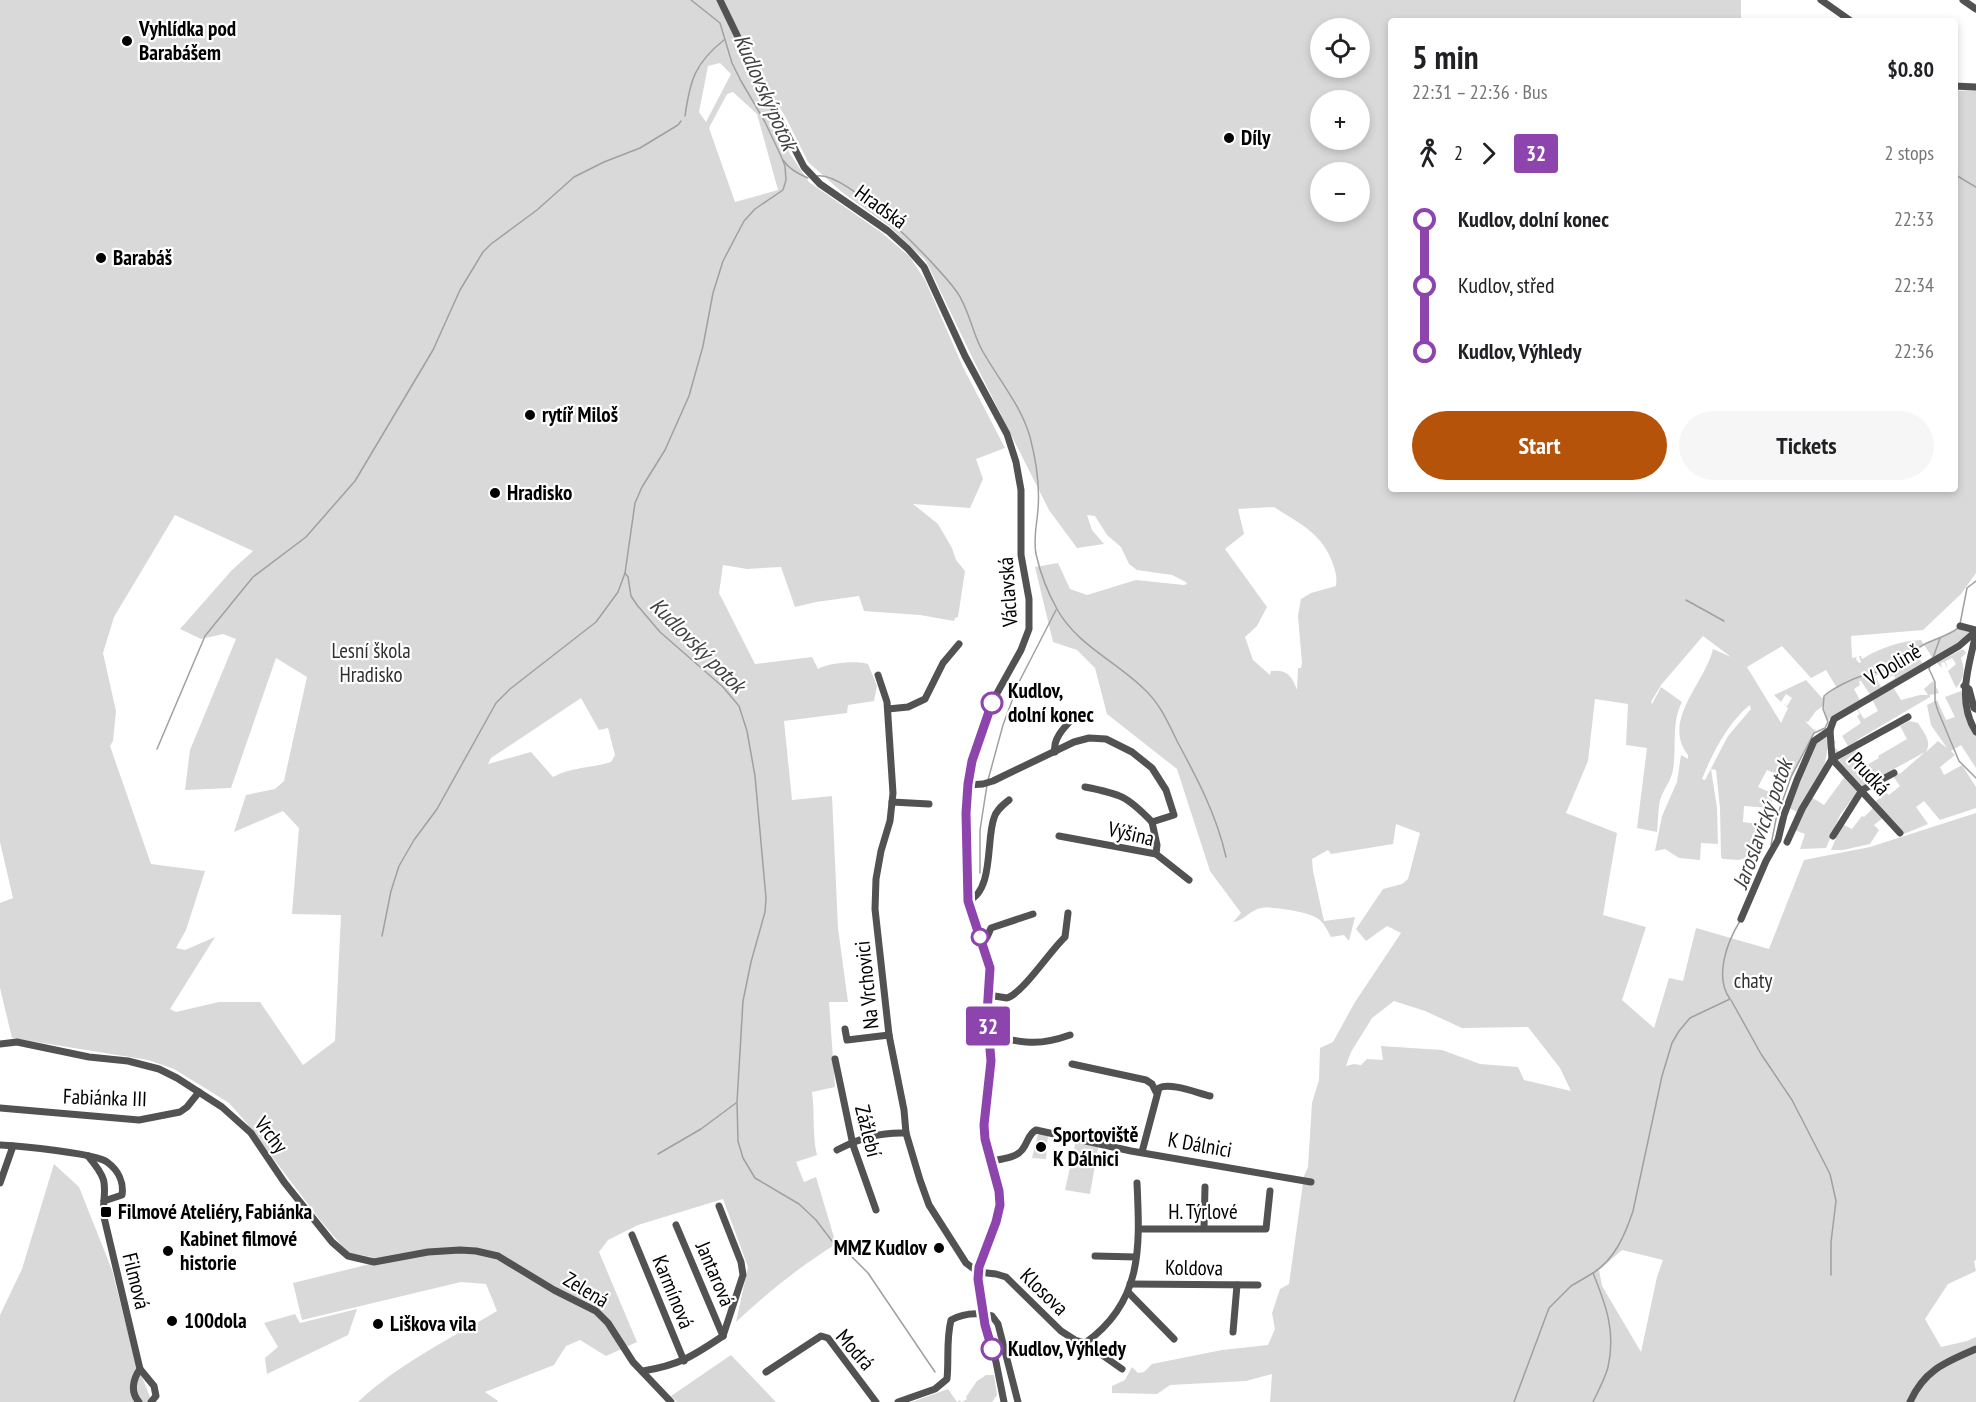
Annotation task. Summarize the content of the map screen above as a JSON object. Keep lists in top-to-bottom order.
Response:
{
  "streets": {
    "street": [
      "Hradská",
      "Václavská",
      "V Dolině",
      "Prudká",
      "Výšina",
      "Na Vrchovici",
      "Fabiánka III",
      "Zážlebí",
      "Vrchy",
      "K Dálnici",
      "H. Týrlové",
      "Koldova",
      "Jantarová",
      "Filmová",
      "Zelená",
      "Karmínová",
      "Klosova",
      "Modrá"
    ]
  },
  "crossings": [
    ["Hradská", "Václavská"],
    ["Václavská", "Na Vrchovici"],
    ["Václavská", "K Dálnici"],
    ["Václavská", "Klosova"],
    ["V Dolině", "Prudká"],
    ["Na Vrchovici", "Klosova"],
    ["Fabiánka III", "Vrchy"],
    ["Vrchy", "Zelená"]
  ],
  "water": ["Kudlovský potok", "Jaroslavický potok"],
  "parks": ["Lesní škola Hradisko", "chaty"],
  "places": {
    "other": [
      "Vyhlídka pod Barabášem",
      "Díly",
      "Barabáš",
      "rytíř Miloš",
      "Hradisko",
      "Kudlov, dolní konec",
      "Sportoviště K Dálnici",
      "MMZ Kudlov",
      "Kabinet filmové historie",
      "100dola",
      "Liškova vila",
      "Kudlov, Výhledy"
    ],
    "transit": ["Filmové Ateliéry, Fabiánka"]
  },
  "lines": ["bus line 32"],
  "page": {
    "on_map": "32",
    "map_buttons": ["+", "−"],
    "heading": ["5 min", "22:31 – 22:36 · Bus", "$0.80"],
    "legs": ["2", "32", "2 stops"],
    "list": [
      {
        "name": "Kudlov, dolní konec",
        "value": "22:33"
      },
      {
        "name": "Kudlov, střed",
        "value": "22:34"
      },
      {
        "name": "Kudlov, Výhledy",
        "value": "22:36"
      }
    ],
    "buttons": ["Start", "Tickets"]
  }
}
